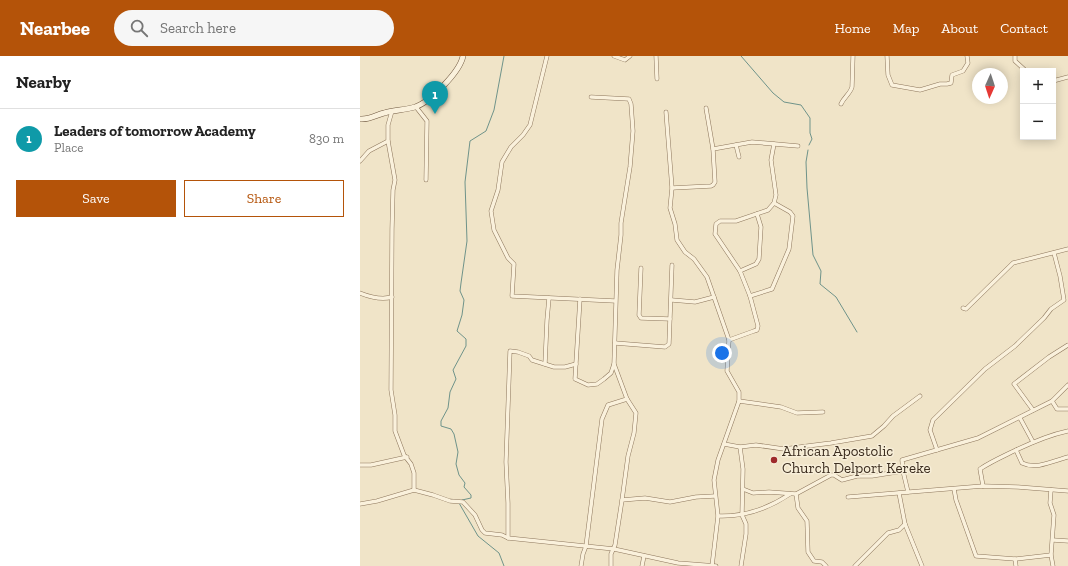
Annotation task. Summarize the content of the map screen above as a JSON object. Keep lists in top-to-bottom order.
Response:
{
  "places": ["African Apostolic Church Delport Kereke"],
  "north": "bottom",
  "page": {
    "header": "Nearbee",
    "search": "Search here",
    "nav": [
      "Home",
      "Map",
      "About",
      "Contact"
    ],
    "heading": "Nearby",
    "map_buttons": ["+", "−"],
    "pins": "1",
    "list": [
      {
        "mark": "1",
        "name": "Leaders of tomorrow Academy",
        "note": "Place",
        "value": "830 m"
      }
    ],
    "buttons": ["Save", "Share"]
  }
}
